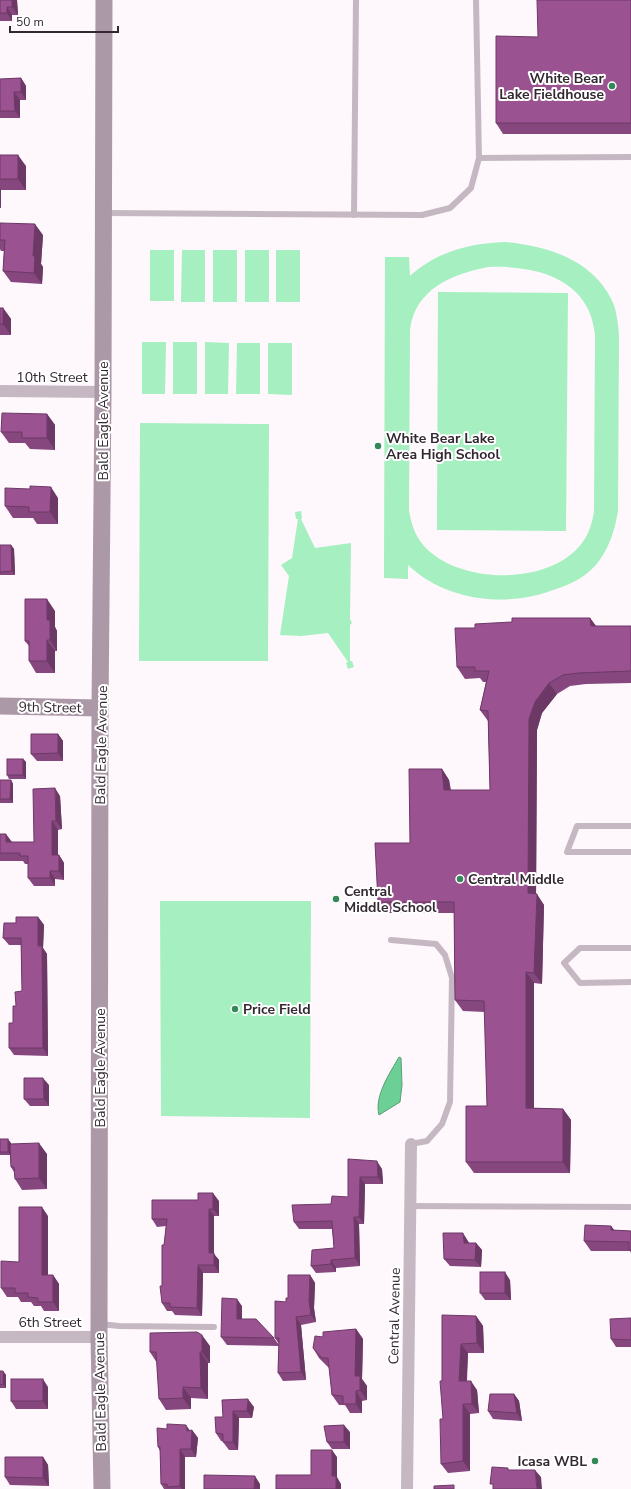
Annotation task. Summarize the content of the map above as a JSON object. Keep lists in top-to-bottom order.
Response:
{
  "streets": {
    "street": [
      "10th Street",
      "Bald Eagle Avenue",
      "9th Street",
      "Central Avenue",
      "6th Street"
    ]
  },
  "crossings": [
    ["10th Street", "Bald Eagle Avenue"],
    ["Bald Eagle Avenue", "9th Street"],
    ["Bald Eagle Avenue", "6th Street"]
  ],
  "places": [
    "White Bear Lake Fieldhouse",
    "White Bear Lake Area High School",
    "Central Middle",
    "Central Middle School",
    "Price Field",
    "Icasa WBL"
  ],
  "scale_bar": "50 m"
}
